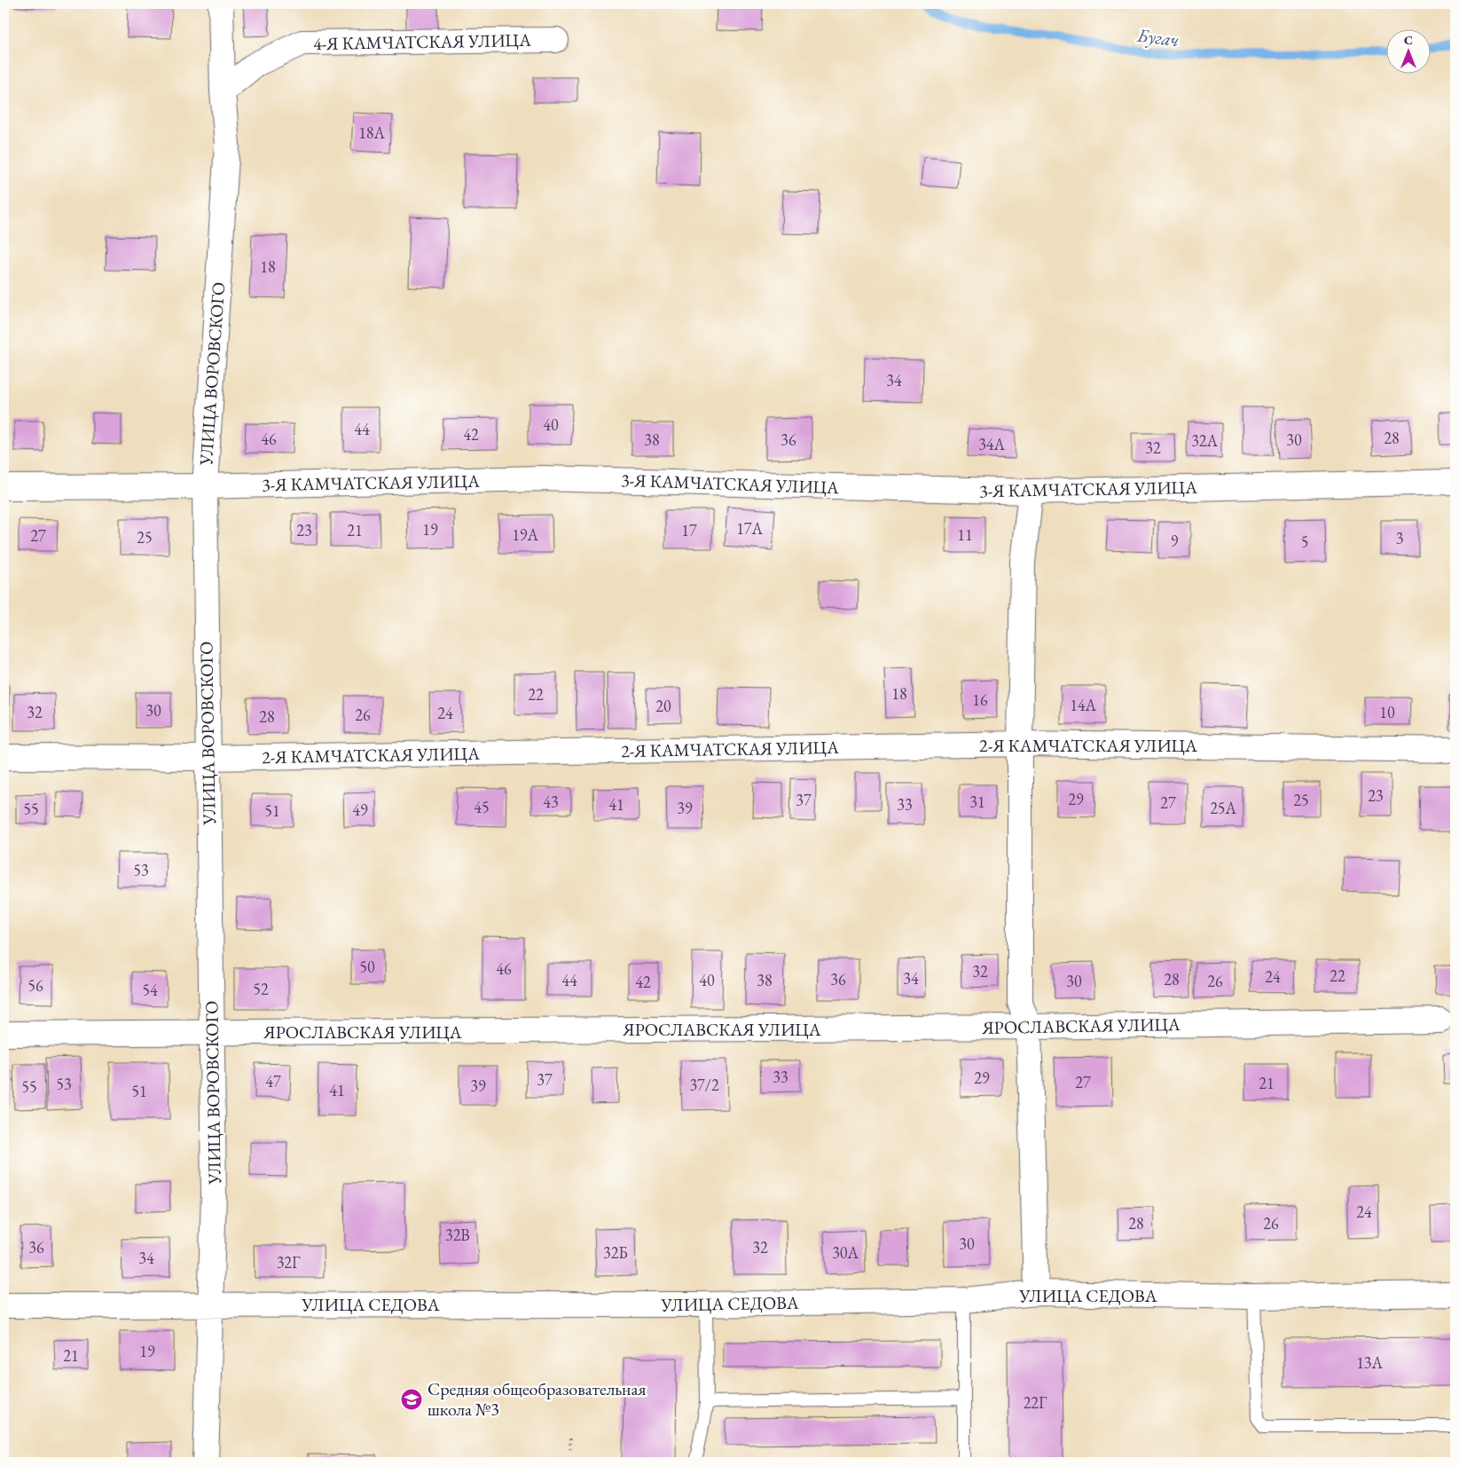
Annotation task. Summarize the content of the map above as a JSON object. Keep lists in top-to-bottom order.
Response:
{
  "streets": {
    "street": [
      "4-Я КАМЧАТСКАЯ УЛИЦА",
      "УЛИЦА ВОРОВСКОГО",
      "3-Я КАМЧАТСКАЯ УЛИЦА",
      "2-Я КАМЧАТСКАЯ УЛИЦА",
      "ЯРОСЛАВСКАЯ УЛИЦА",
      "УЛИЦА СЕДОВА"
    ]
  },
  "crossings": [
    ["4-Я КАМЧАТСКАЯ УЛИЦА", "УЛИЦА ВОРОВСКОГО"],
    ["УЛИЦА ВОРОВСКОГО", "3-Я КАМЧАТСКАЯ УЛИЦА"],
    ["УЛИЦА ВОРОВСКОГО", "2-Я КАМЧАТСКАЯ УЛИЦА"],
    ["УЛИЦА ВОРОВСКОГО", "ЯРОСЛАВСКАЯ УЛИЦА"],
    ["УЛИЦА ВОРОВСКОГО", "УЛИЦА СЕДОВА"]
  ],
  "water": ["Бугач"],
  "places": {
    "school or university": ["Средняя общеобразовательная школа №3"]
  },
  "house_numbers": [
    "18А",
    "18",
    "34",
    "40",
    "44",
    "42",
    "28",
    "46",
    "38",
    "36",
    "30",
    "32А",
    "34А",
    "32",
    "17А",
    "19",
    "23",
    "21",
    "17",
    "19А",
    "11",
    "27",
    "25",
    "3",
    "9",
    "5",
    "18",
    "22",
    "16",
    "14А",
    "20",
    "30",
    "32",
    "10",
    "24",
    "26",
    "28",
    "23",
    "29",
    "37",
    "25",
    "43",
    "31",
    "27",
    "41",
    "33",
    "45",
    "39",
    "25А",
    "55",
    "49",
    "51",
    "53",
    "50",
    "46",
    "32",
    "22",
    "24",
    "34",
    "36",
    "28",
    "44",
    "40",
    "38",
    "30",
    "26",
    "42",
    "56",
    "52",
    "54",
    "33",
    "29",
    "37",
    "47",
    "27",
    "21",
    "53",
    "37/2",
    "39",
    "55",
    "41",
    "51",
    "24",
    "28",
    "26",
    "32В",
    "30",
    "36",
    "32",
    "32Б",
    "30А",
    "34",
    "32Г",
    "19",
    "21",
    "13А",
    "22Г"
  ],
  "north": "top"
}
